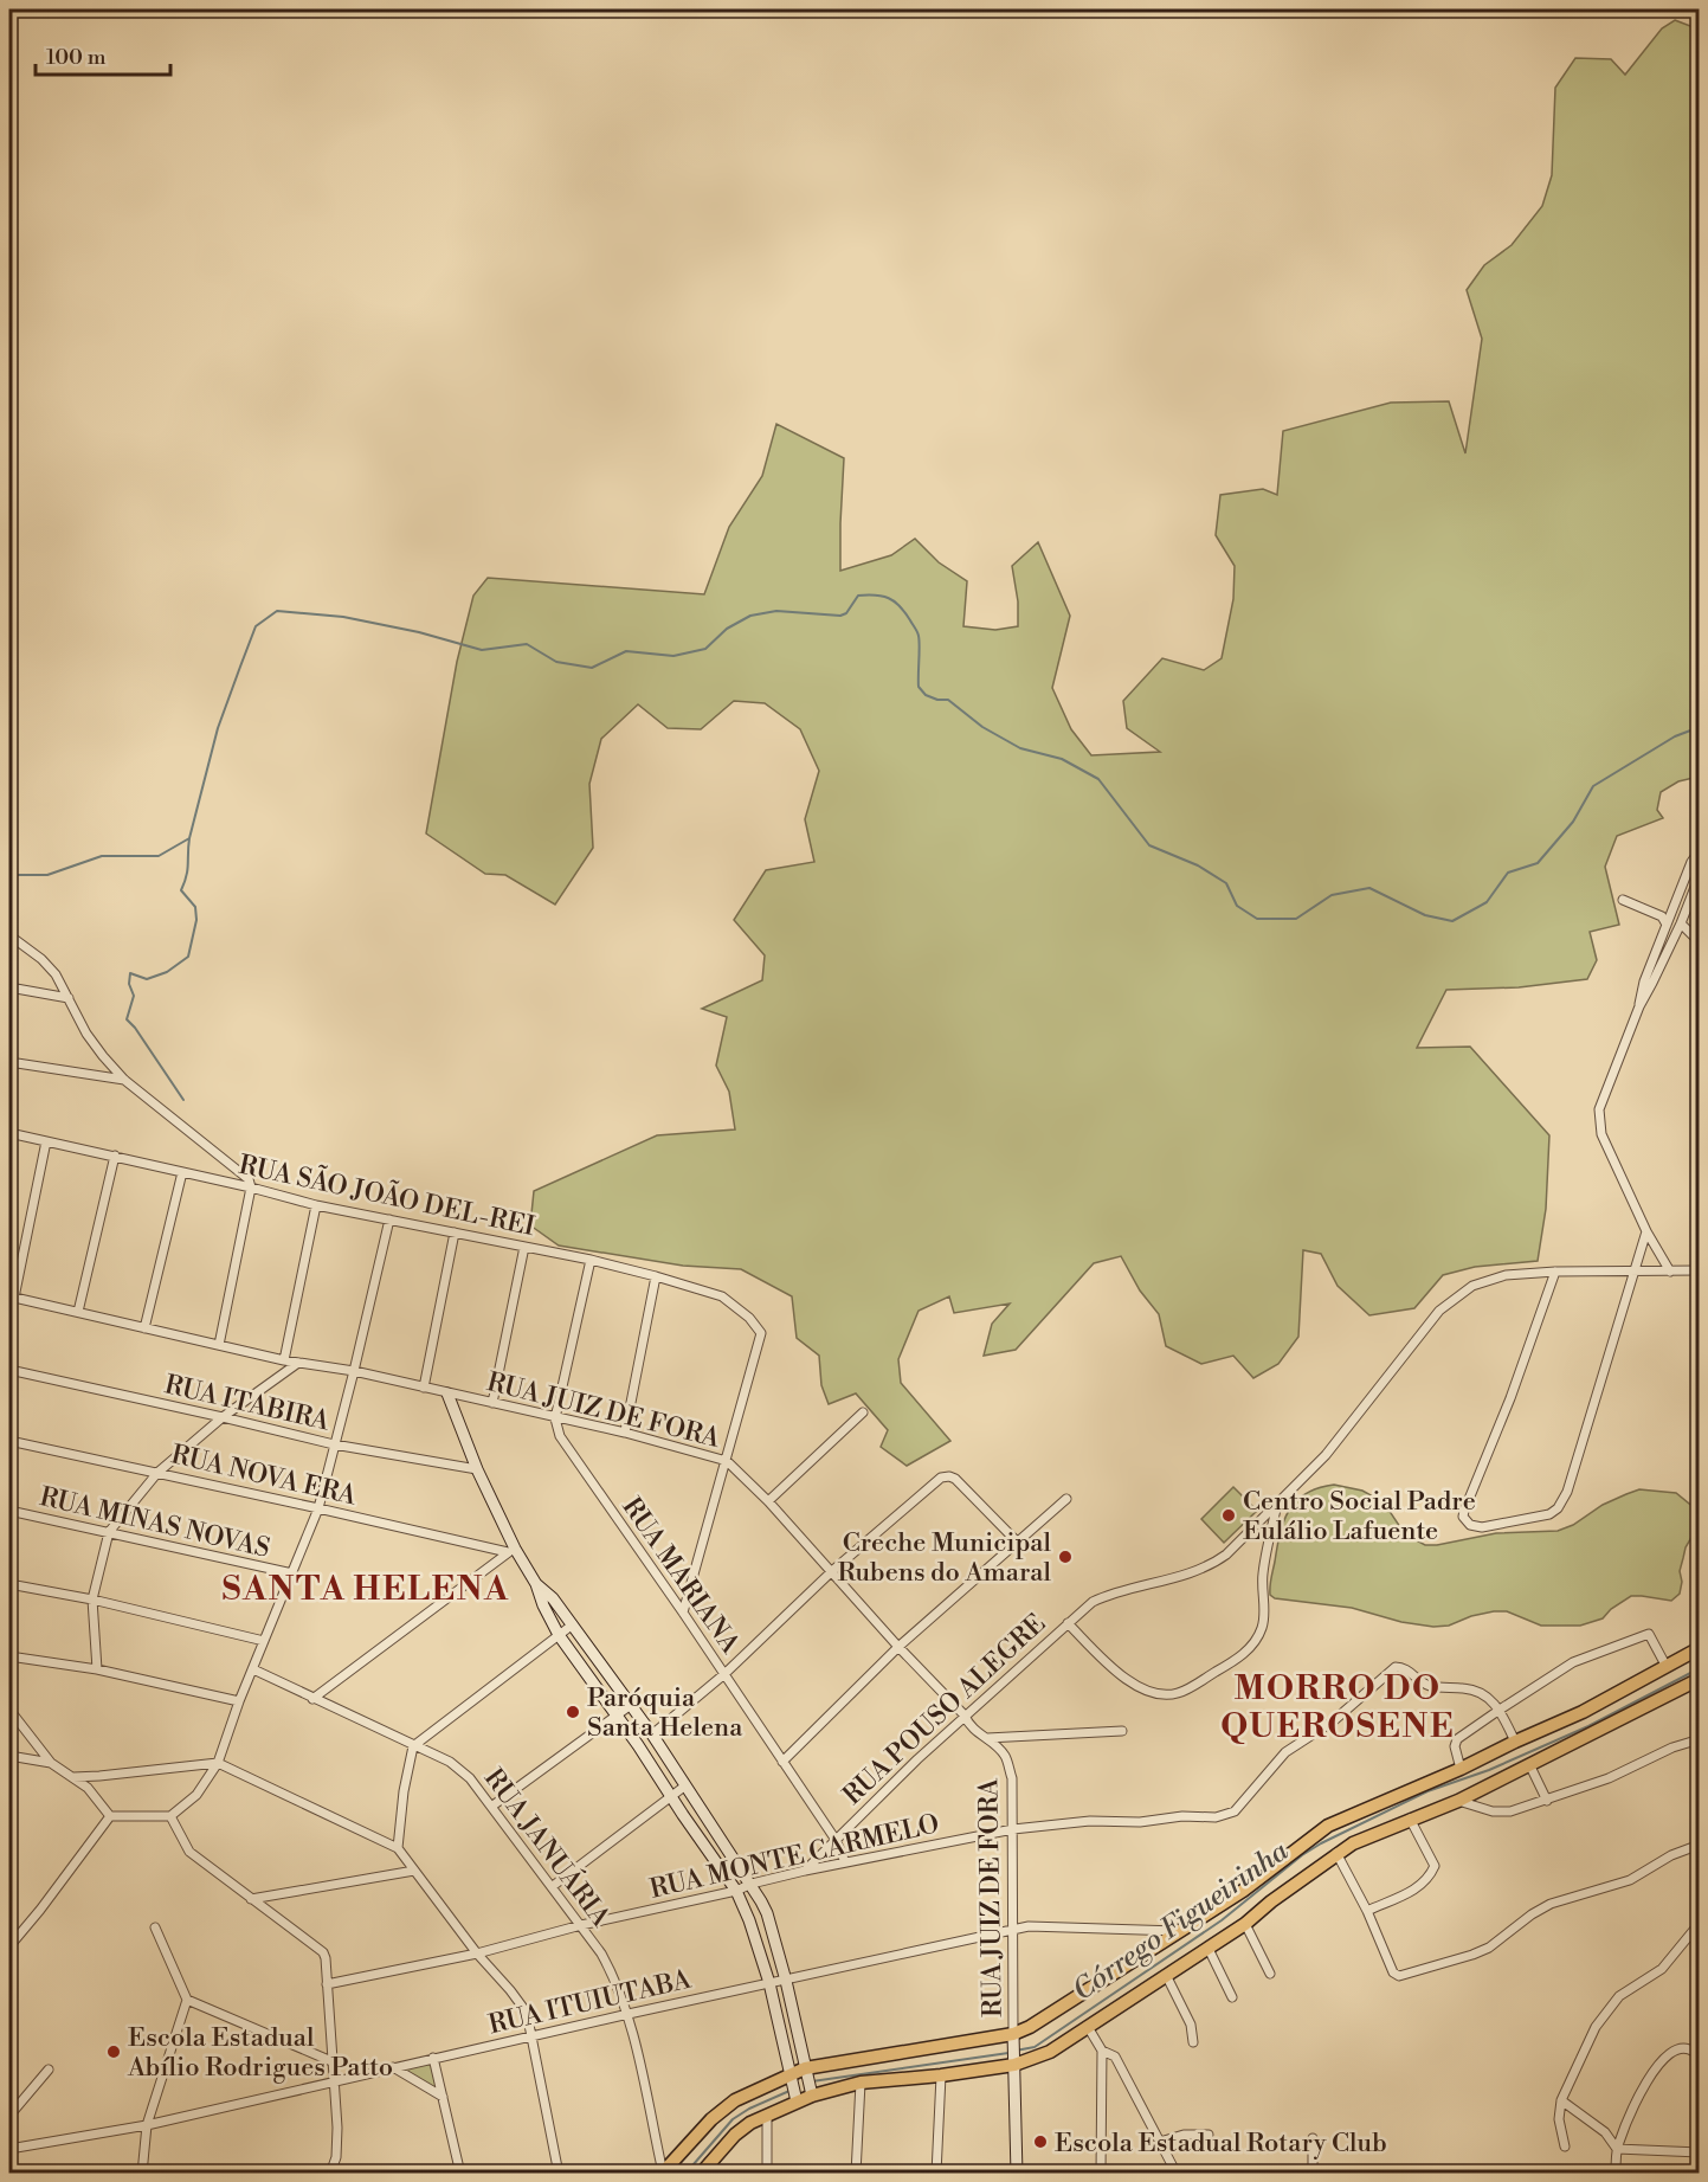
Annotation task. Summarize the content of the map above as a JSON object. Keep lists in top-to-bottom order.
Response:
{
  "streets": {
    "street": [
      "RUA SÃO JOÃO DEL-REI",
      "RUA ITABIRA",
      "RUA JUIZ DE FORA",
      "RUA NOVA ERA",
      "RUA MINAS NOVAS",
      "RUA MARIANA",
      "RUA POUSO ALEGRE",
      "RUA JANUÁRIA",
      "RUA MONTE CARMELO",
      "RUA ITUIUTABA"
    ]
  },
  "crossings": [
    ["RUA SÃO JOÃO DEL-REI", "RUA JUIZ DE FORA"],
    ["RUA JUIZ DE FORA", "RUA MARIANA"],
    ["RUA JUIZ DE FORA", "RUA POUSO ALEGRE"],
    ["RUA JUIZ DE FORA", "RUA MONTE CARMELO"],
    ["RUA JUIZ DE FORA", "RUA ITUIUTABA"],
    ["RUA MARIANA", "RUA POUSO ALEGRE"],
    ["RUA MARIANA", "RUA MONTE CARMELO"],
    ["RUA POUSO ALEGRE", "RUA MONTE CARMELO"],
    ["RUA JANUÁRIA", "RUA MONTE CARMELO"],
    ["RUA JANUÁRIA", "RUA ITUIUTABA"]
  ],
  "districts": ["SANTA HELENA", "MORRO DO QUEROSENE"],
  "water": ["Córrego Figueirinha"],
  "places": [
    "Centro Social Padre Eulálio Lafuente",
    "Creche Municipal Rubens do Amaral",
    "Paróquia Santa Helena",
    "Escola Estadual Abílio Rodrigues Patto",
    "Escola Estadual Rotary Club"
  ],
  "scale_bar": "100 m"
}
